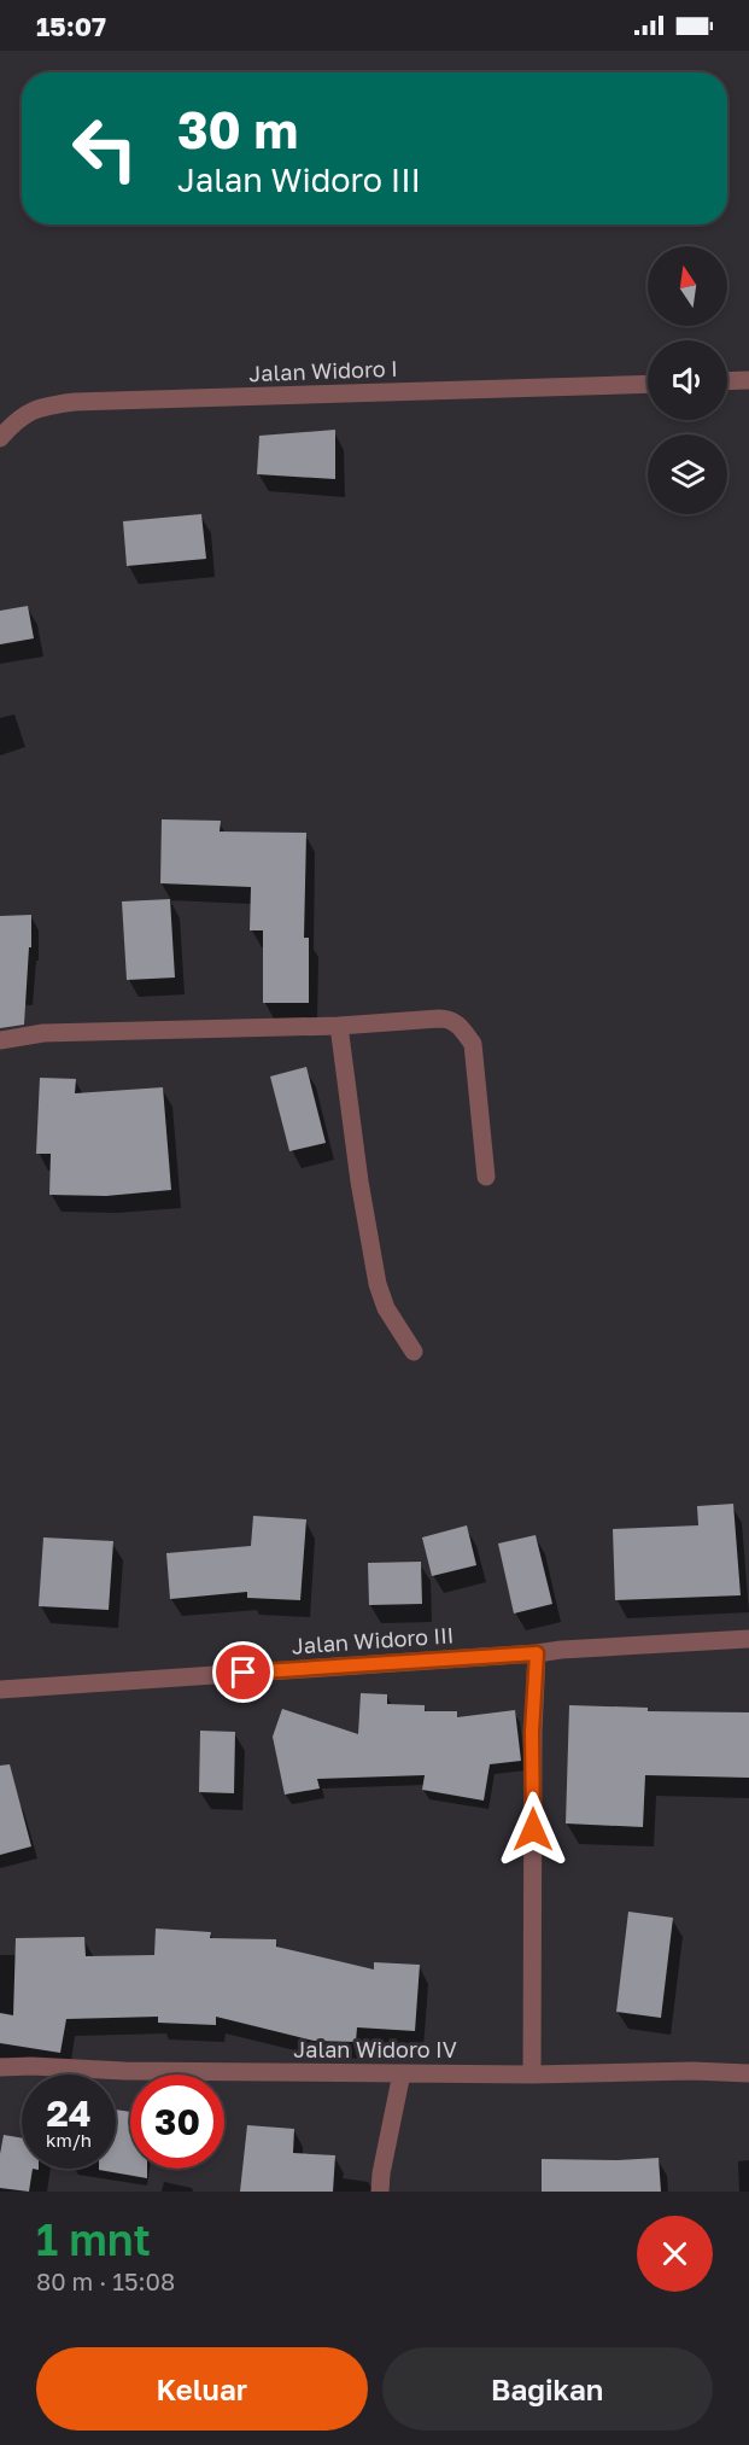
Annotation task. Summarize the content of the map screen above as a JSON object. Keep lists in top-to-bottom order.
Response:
{
  "streets": {
    "street": ["Jalan Widoro I", "Jalan Widoro III", "Jalan Widoro IV"]
  },
  "north": "top",
  "page": {
    "status": "15:07",
    "turn": ["30 m", "Jalan Widoro III"],
    "speed": "24 km/h",
    "limit": "30",
    "heading": ["1 mnt", "80 m · 15:08"],
    "buttons": ["Keluar", "Bagikan"]
  }
}
